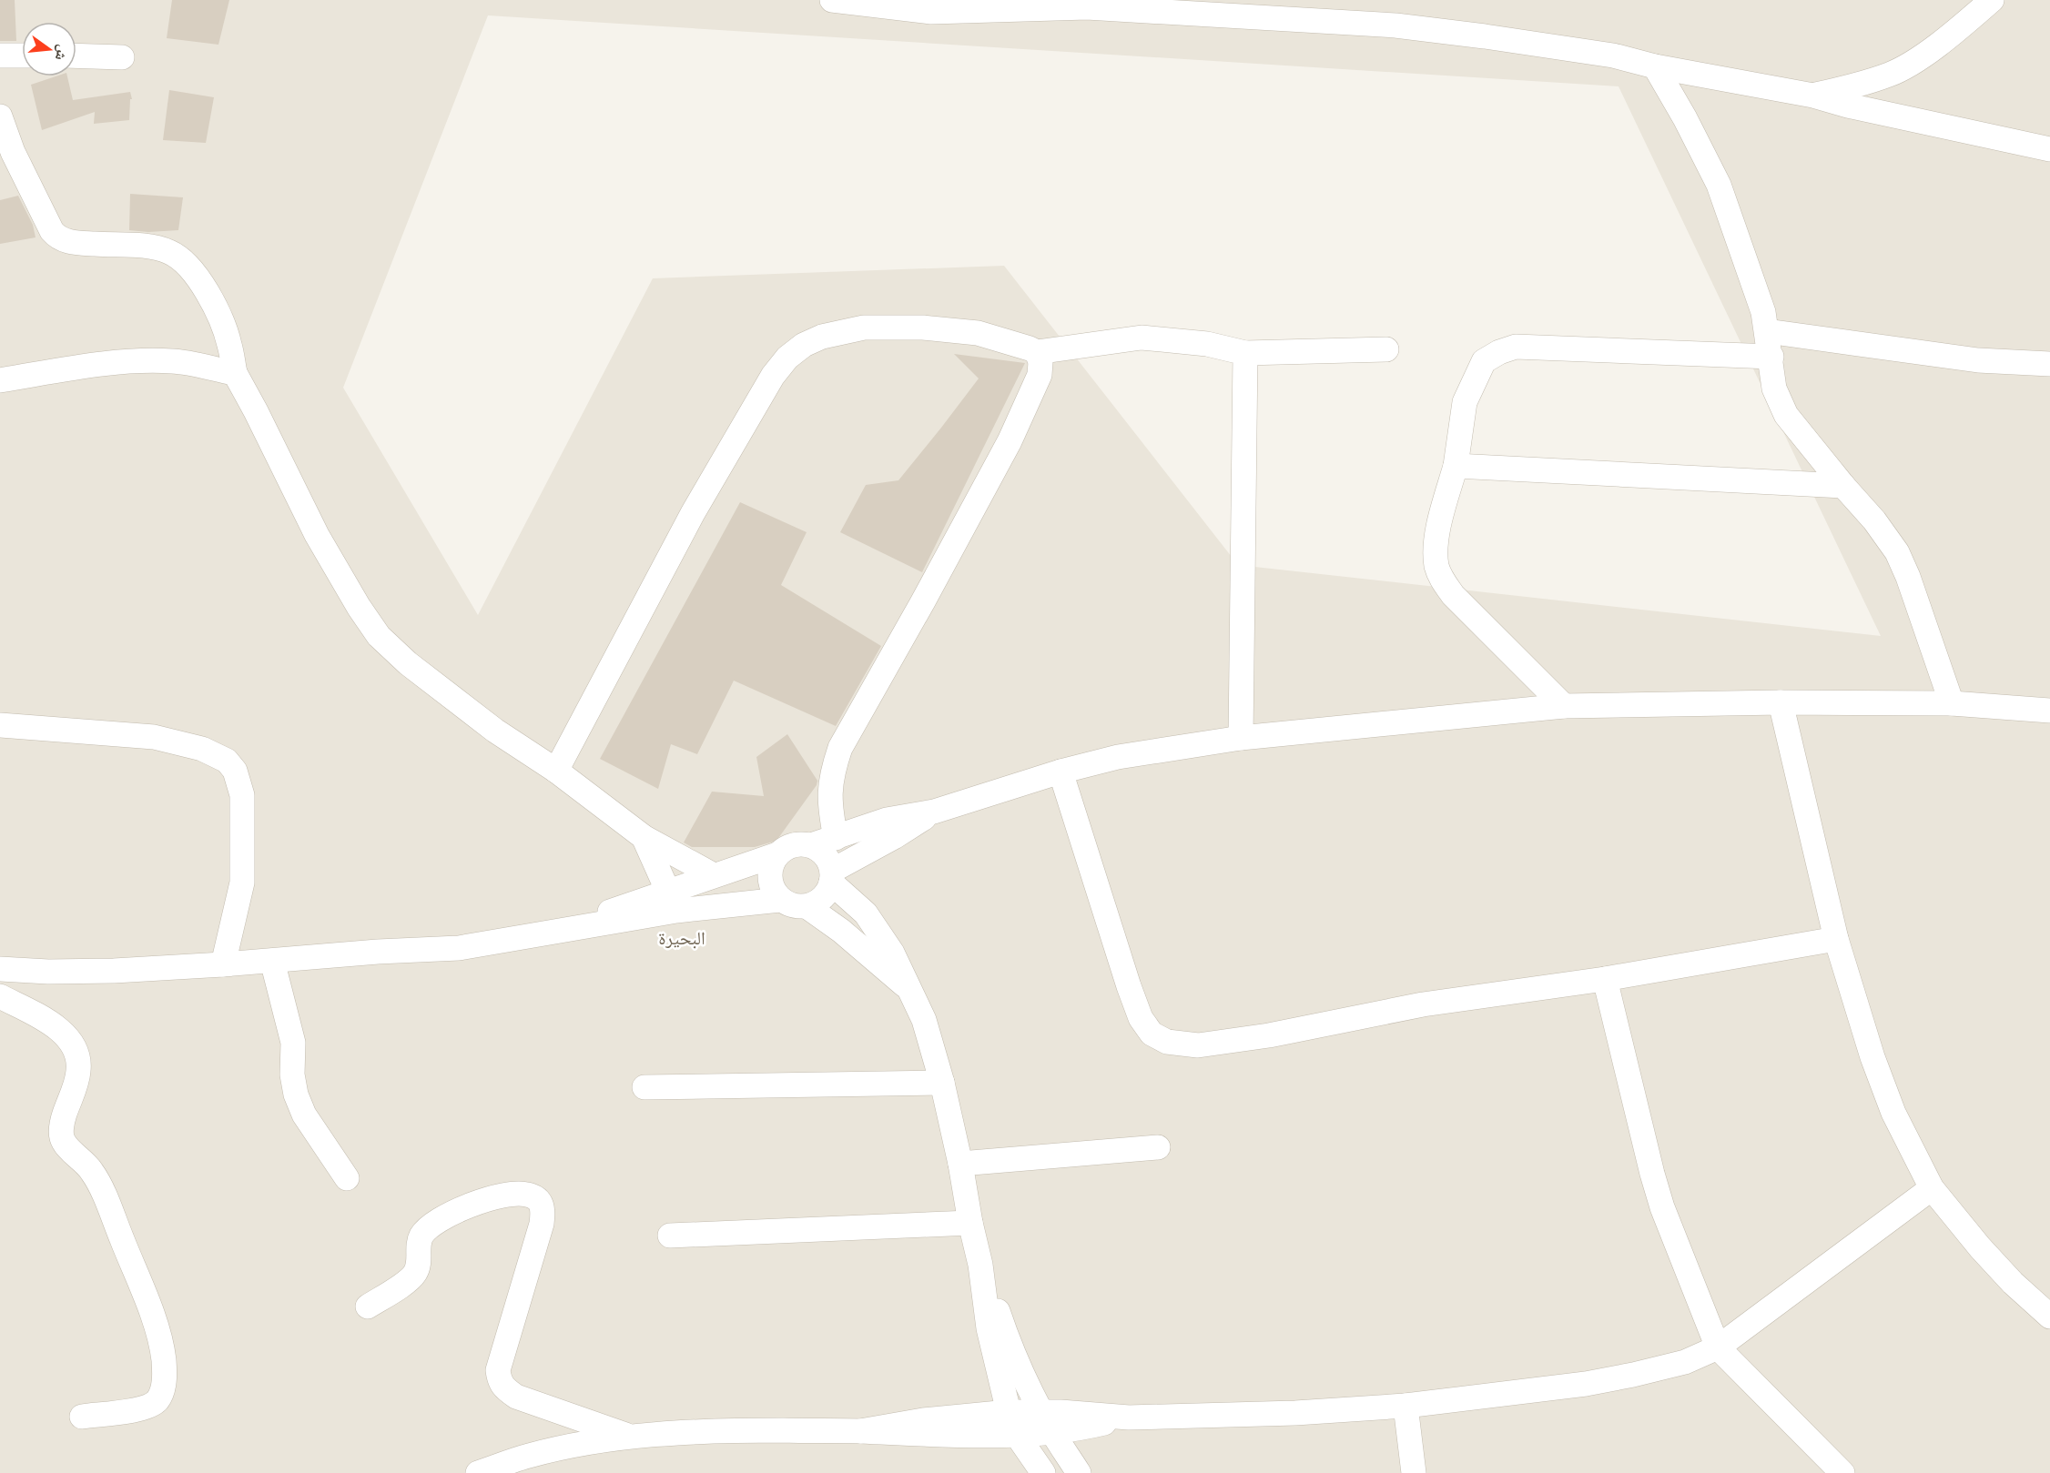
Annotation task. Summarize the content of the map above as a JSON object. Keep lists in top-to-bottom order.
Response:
{
  "districts": ["البحيرة"],
  "north": "right"
}
